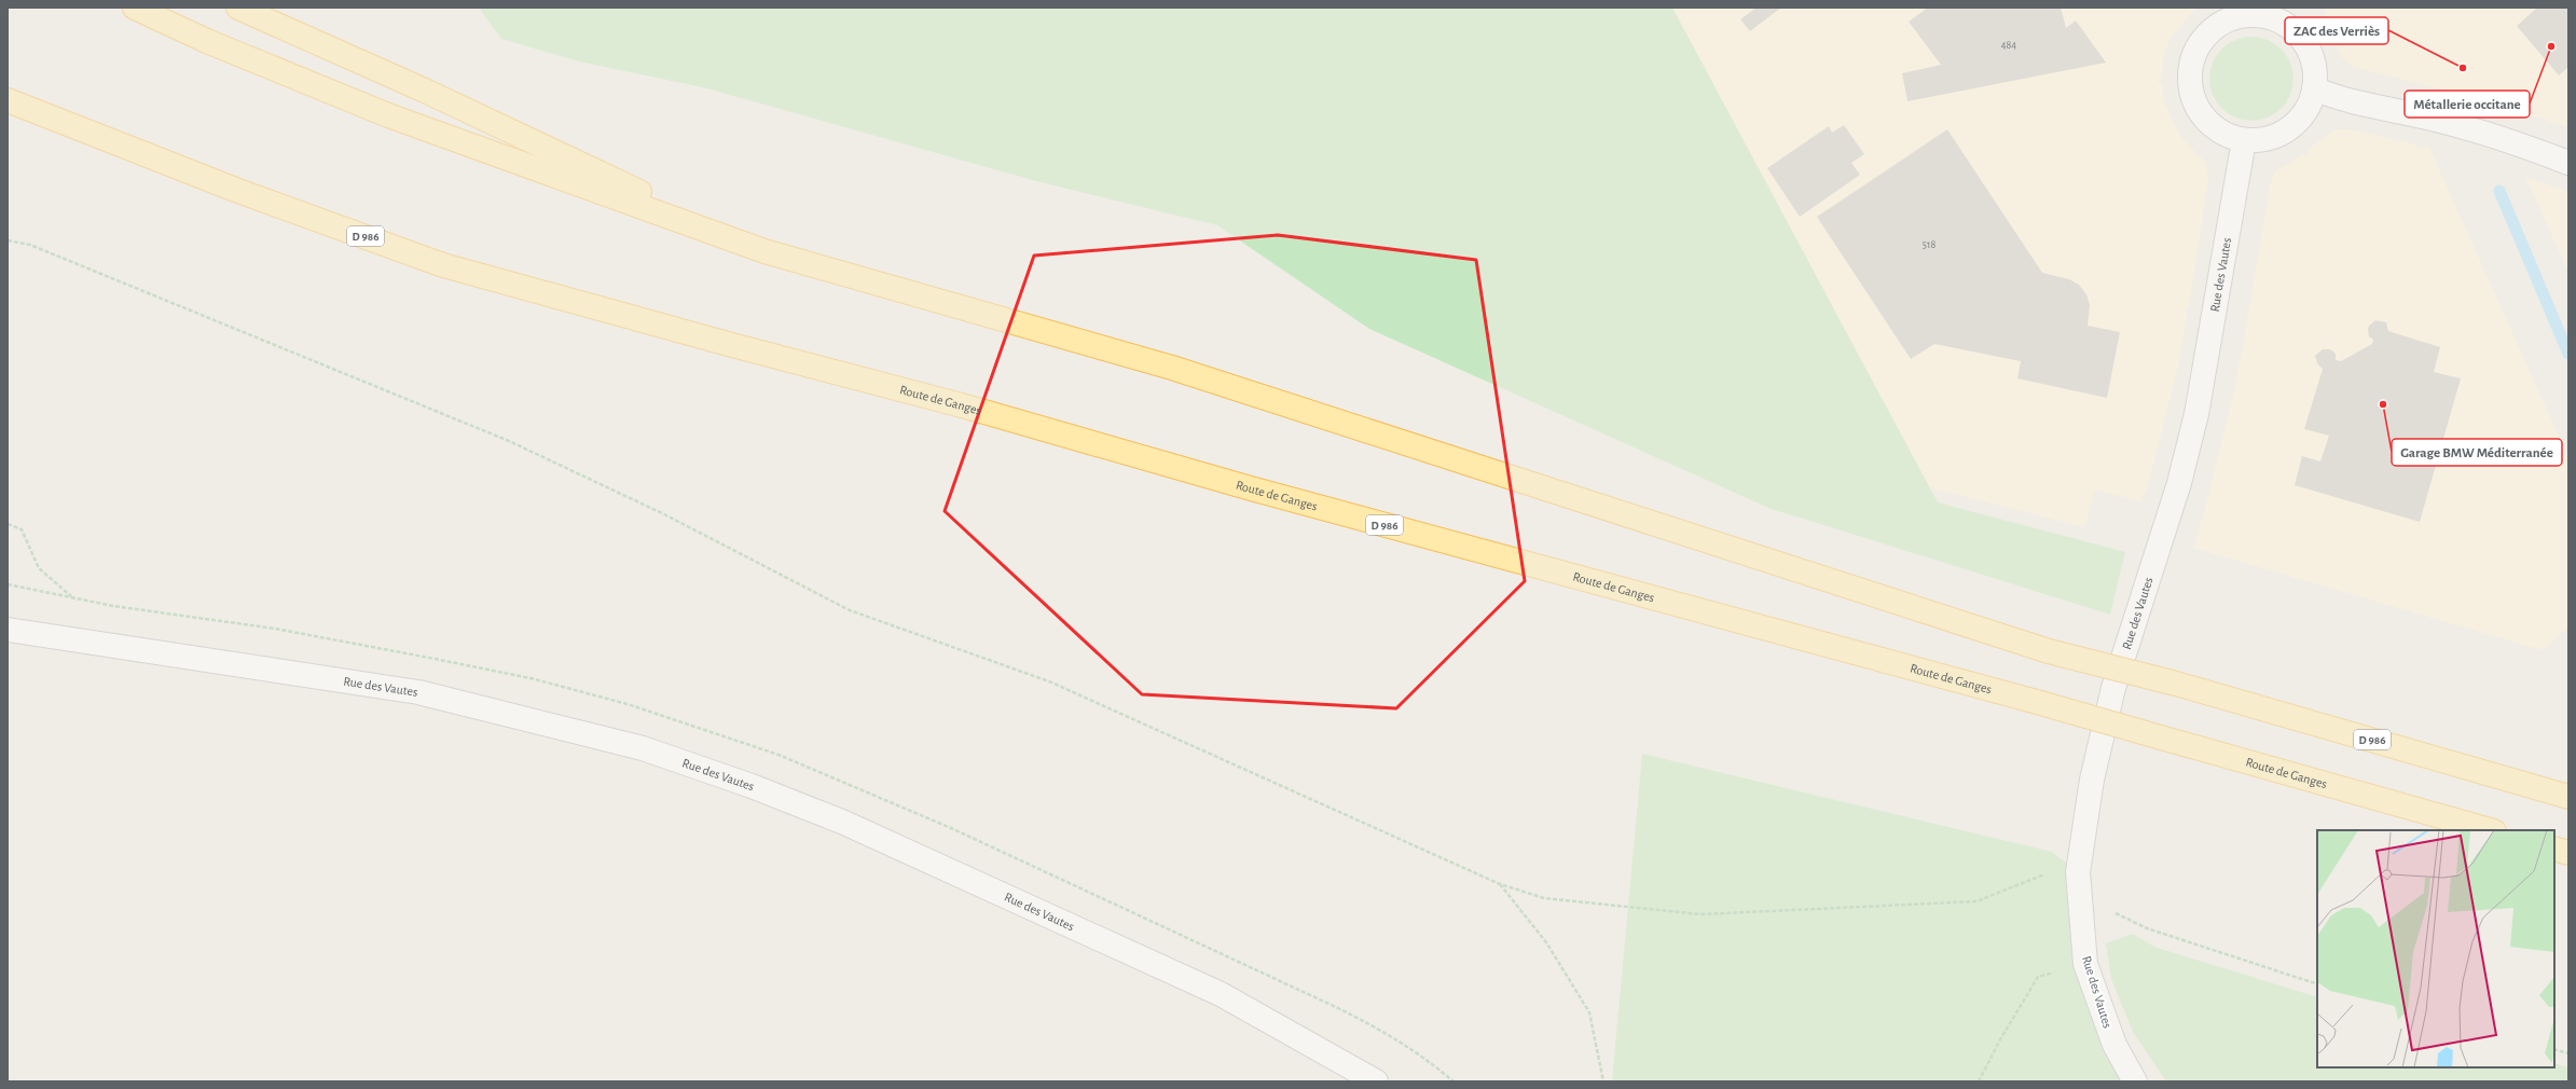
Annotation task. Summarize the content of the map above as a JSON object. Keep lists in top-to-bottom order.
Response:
{
  "streets": {
    "main road": ["D 986", "Route de Ganges"],
    "street": ["Rue des Vautes"]
  },
  "places": ["Métallerie occitane", "ZAC des Verriès", "Garage BMW Méditerranée"],
  "house_numbers": ["484", "518"]
}
